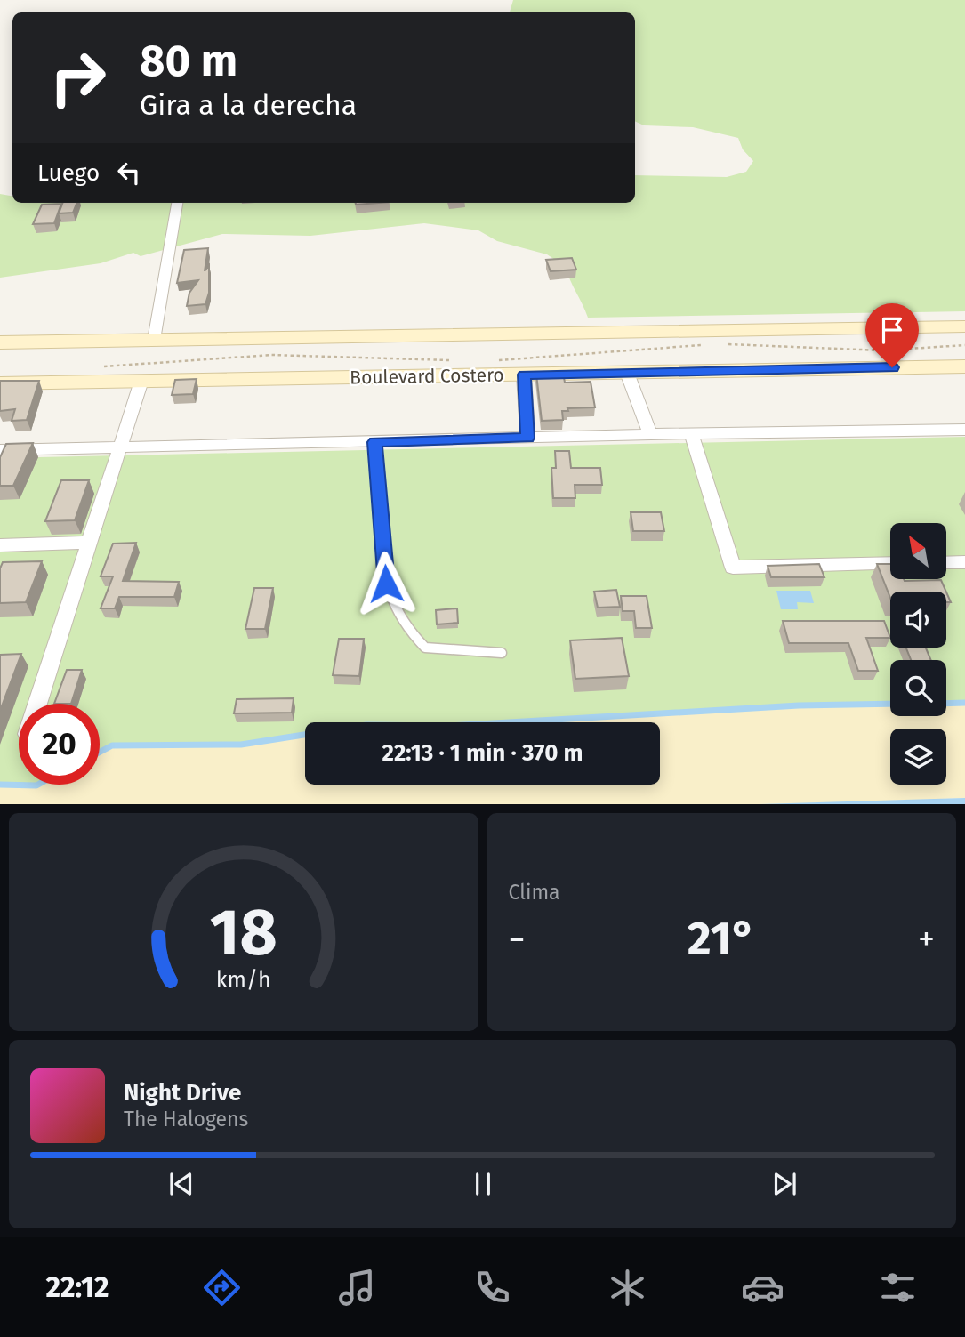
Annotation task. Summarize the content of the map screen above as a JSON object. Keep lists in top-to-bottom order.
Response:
{
  "streets": {
    "main road": ["Boulevard Costero"]
  },
  "north": "top left",
  "page": {
    "turn": ["80 m", "Gira a la derecha"],
    "then": "Luego",
    "limit": "20",
    "trip": "22:13 · 1 min · 370 m",
    "tile": "Clima",
    "heat": ["−", "21°", "+"],
    "song": ["Night Drive", "The Halogens"],
    "tabs": "22:12",
    "gauge": ["18", "km/h"]
  }
}
